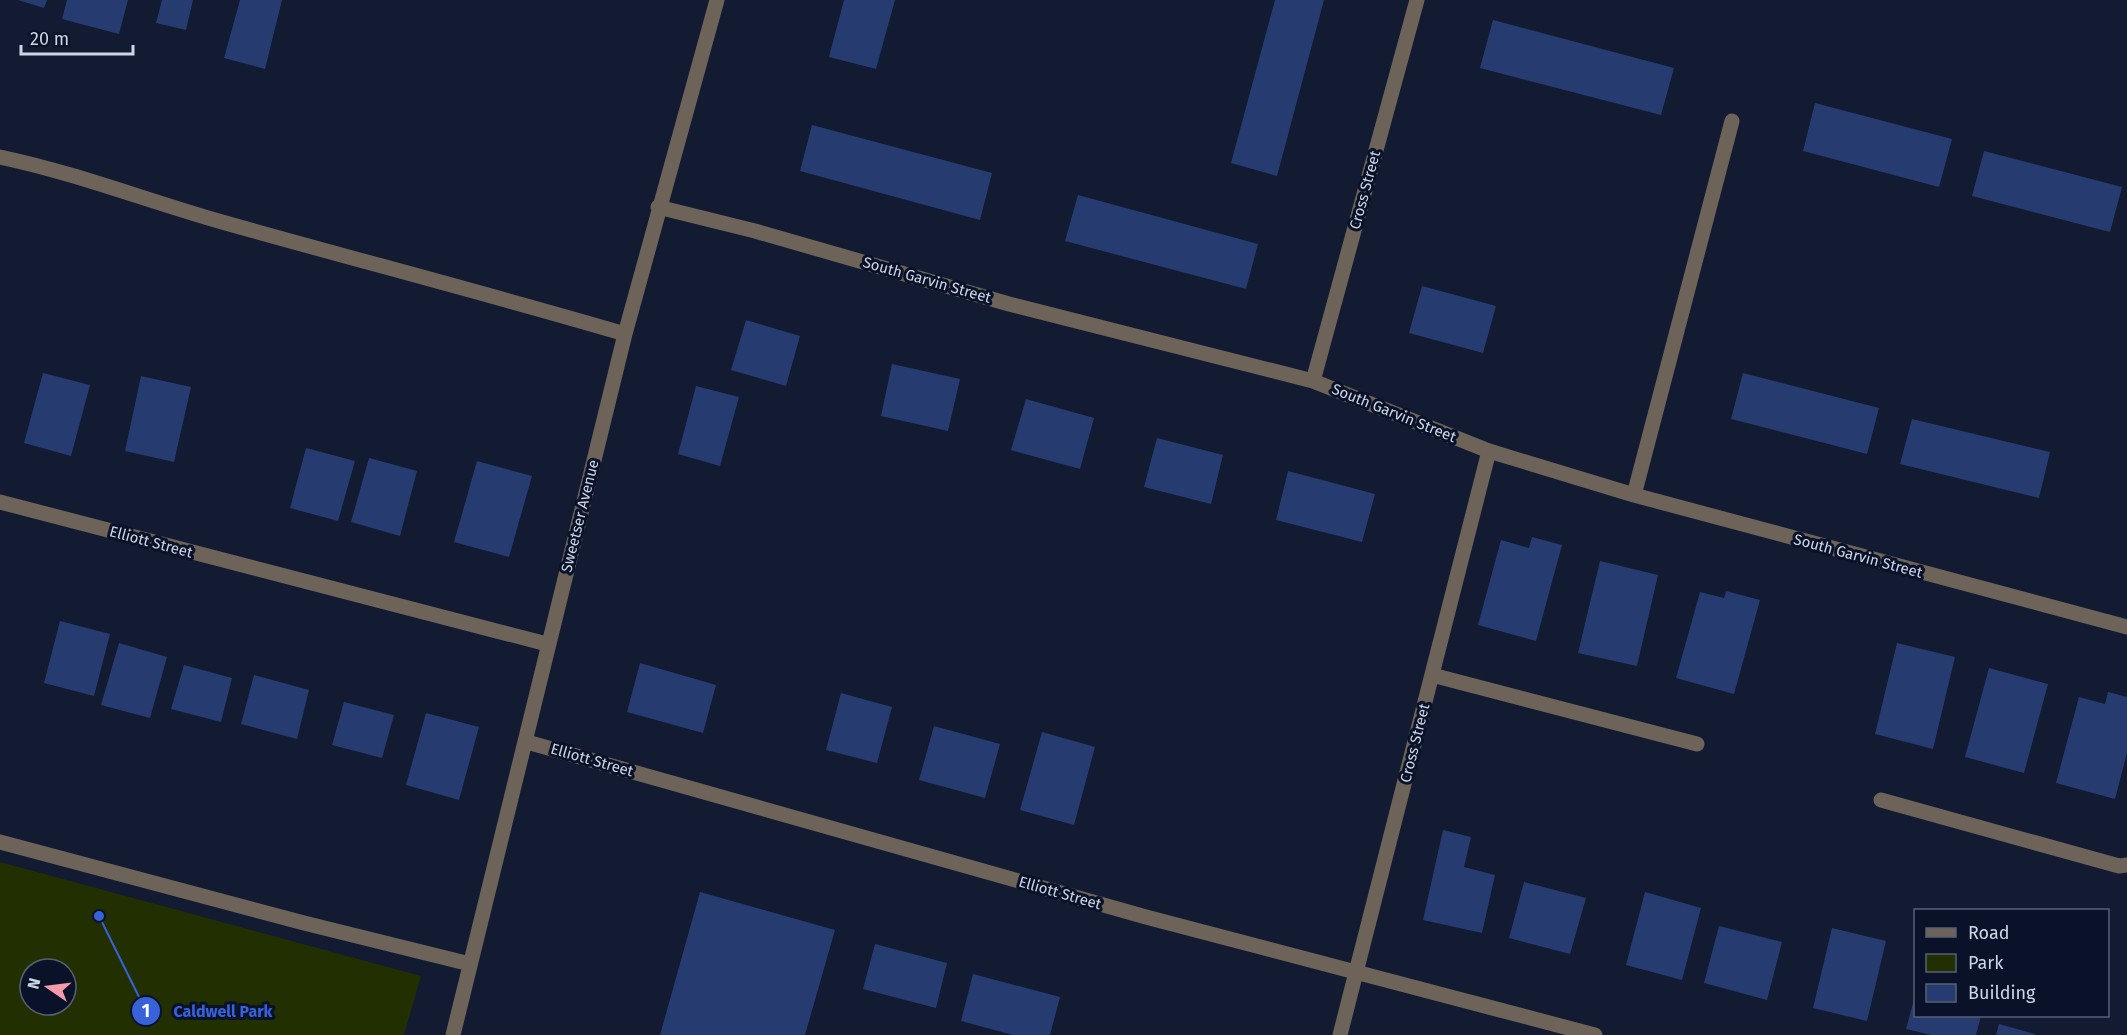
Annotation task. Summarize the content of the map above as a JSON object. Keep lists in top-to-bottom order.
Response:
{
  "streets": {
    "street": [
      "Cross Street",
      "South Garvin Street",
      "Sweetser Avenue",
      "Elliott Street"
    ]
  },
  "crossings": [
    ["Cross Street", "South Garvin Street"],
    ["Cross Street", "Elliott Street"],
    ["South Garvin Street", "Sweetser Avenue"],
    ["Sweetser Avenue", "Elliott Street"]
  ],
  "places": ["Caldwell Park"],
  "legend": ["Road", "Park", "Building"],
  "scale_bar": "20 m",
  "north": "left"
}
